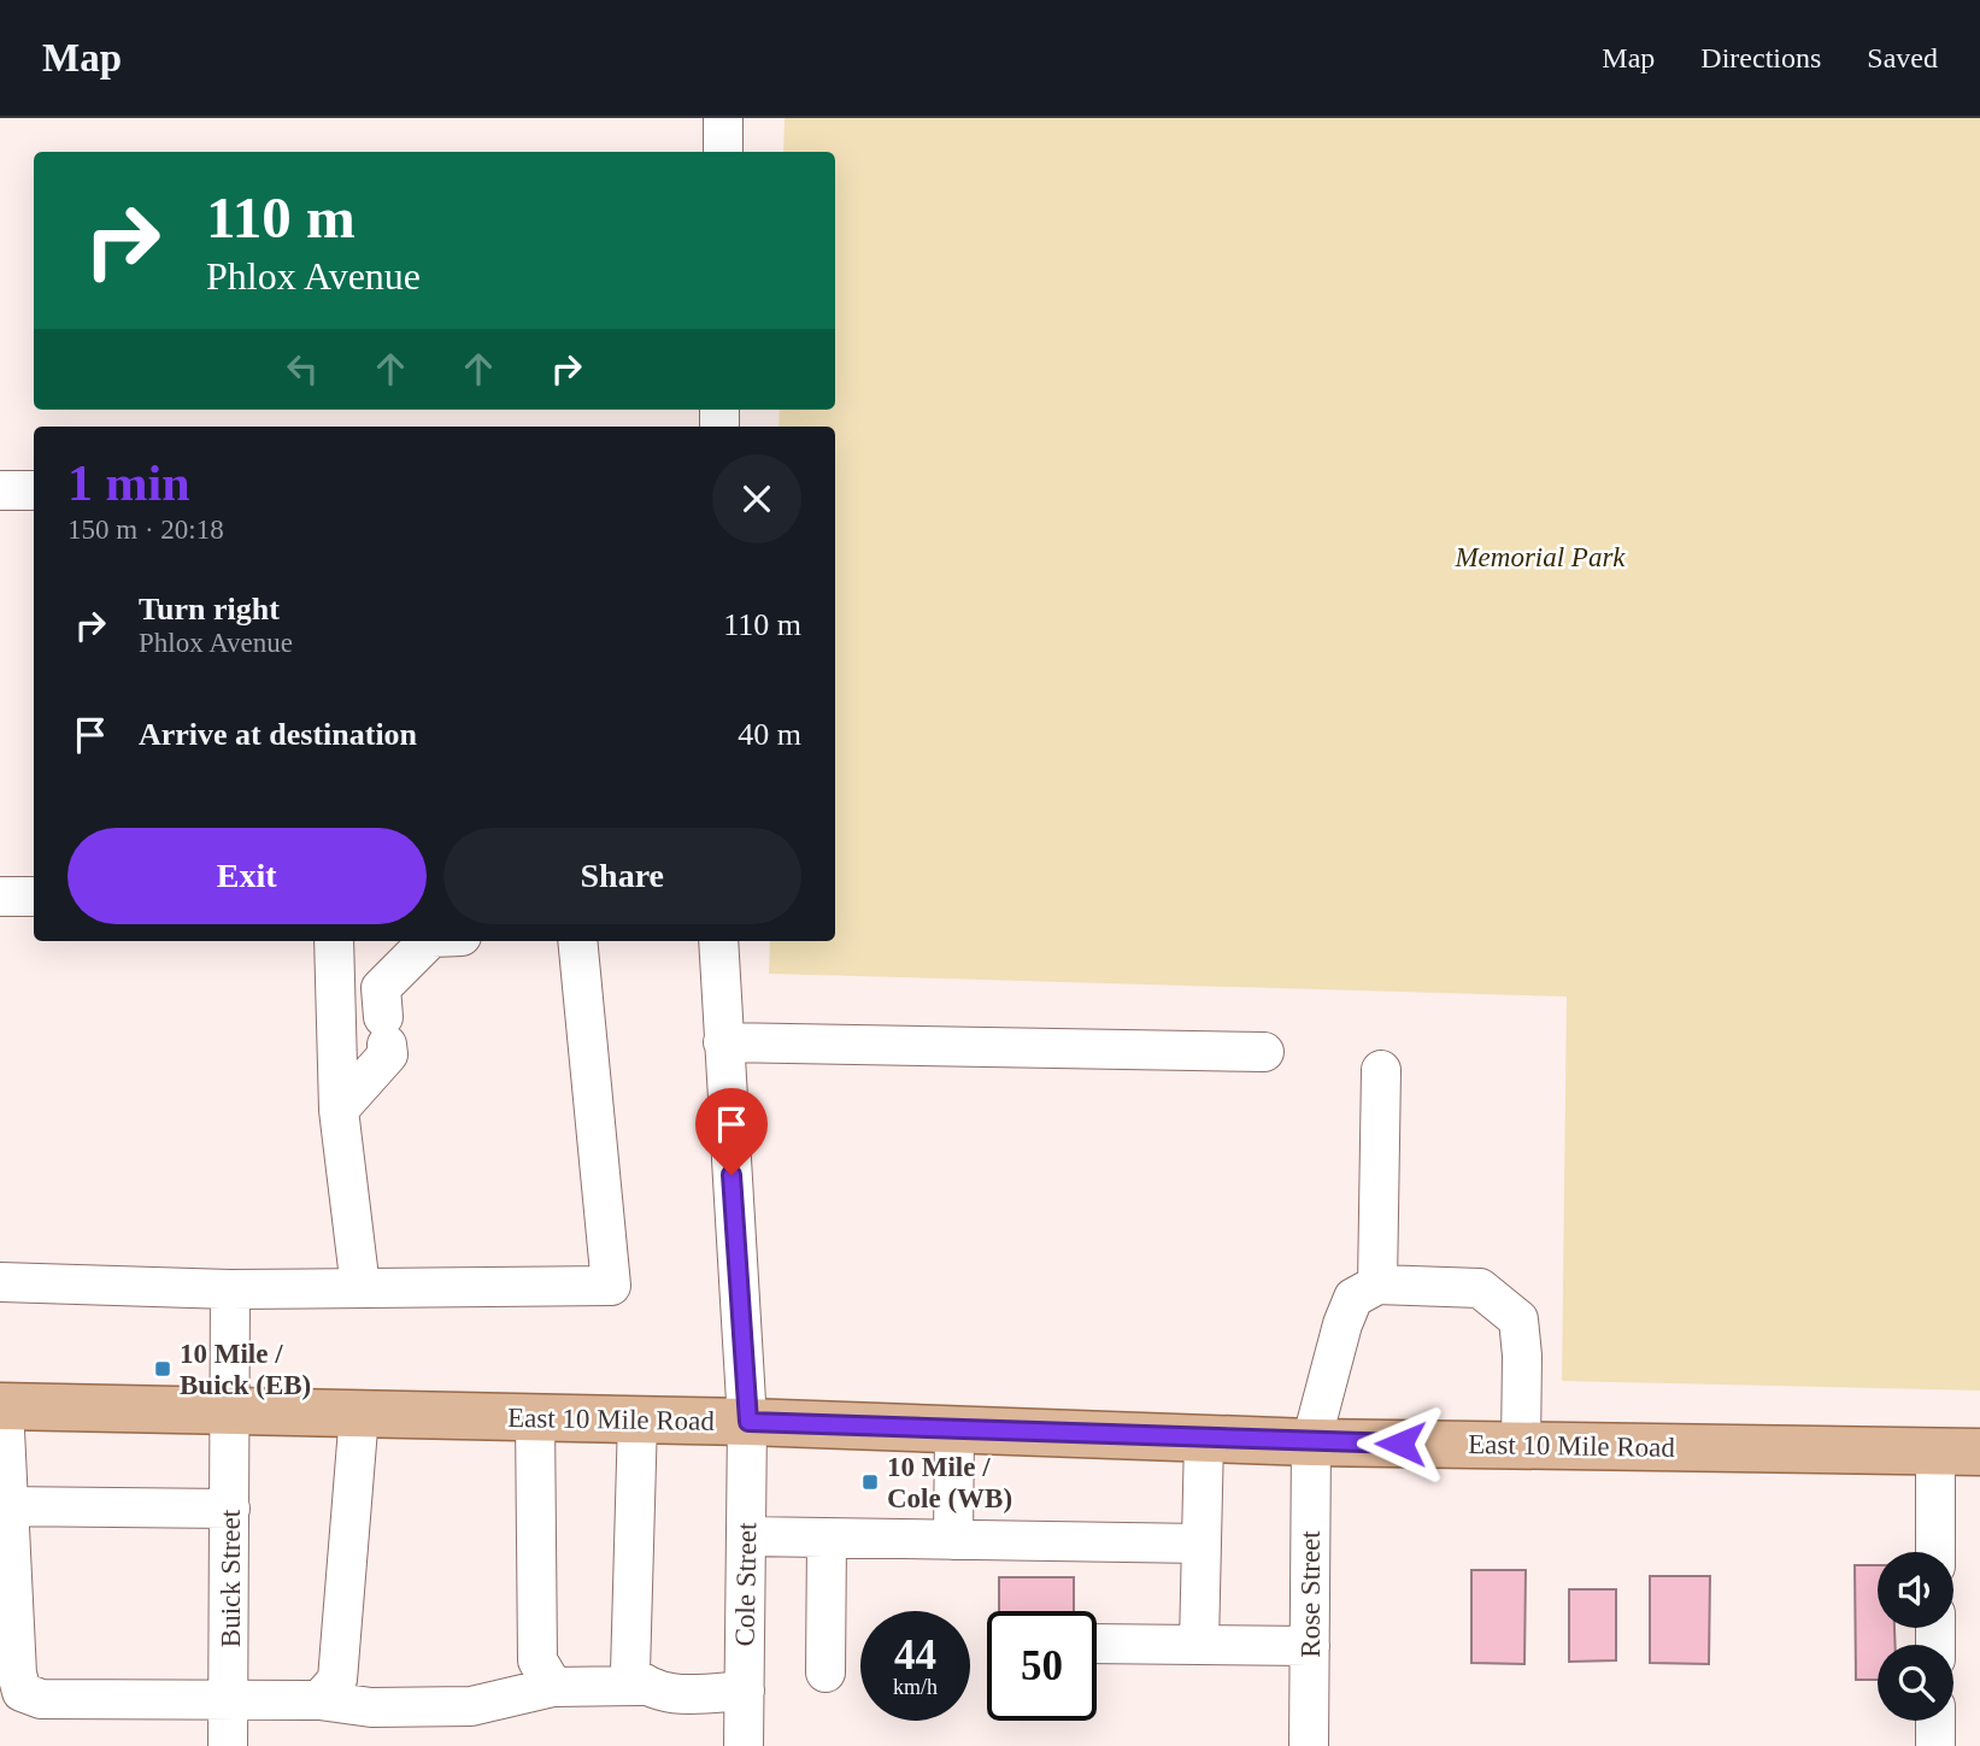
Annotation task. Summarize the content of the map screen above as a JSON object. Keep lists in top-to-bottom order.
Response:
{
  "streets": {
    "main road": ["East 10 Mile Road"],
    "street": ["Buick Street", "Cole Street", "Rose Street"]
  },
  "crossings": [
    ["East 10 Mile Road", "Buick Street"],
    ["East 10 Mile Road", "Cole Street"],
    ["East 10 Mile Road", "Rose Street"]
  ],
  "parks": ["Memorial Park"],
  "places": {
    "transit": ["10 Mile / Buick (EB)", "10 Mile / Cole (WB)"]
  },
  "page": {
    "header": "Map",
    "nav": ["Map", "Directions", "Saved"],
    "turn": ["110 m", "Phlox Avenue"],
    "heading": ["1 min", "150 m · 20:18"],
    "list": [
      {
        "name": "Turn right",
        "note": "Phlox Avenue",
        "value": "110 m"
      },
      {
        "name": "Arrive at destination",
        "value": "40 m"
      }
    ],
    "buttons": ["Exit", "Share"],
    "speed": "44 km/h",
    "limit": "50"
  }
}
